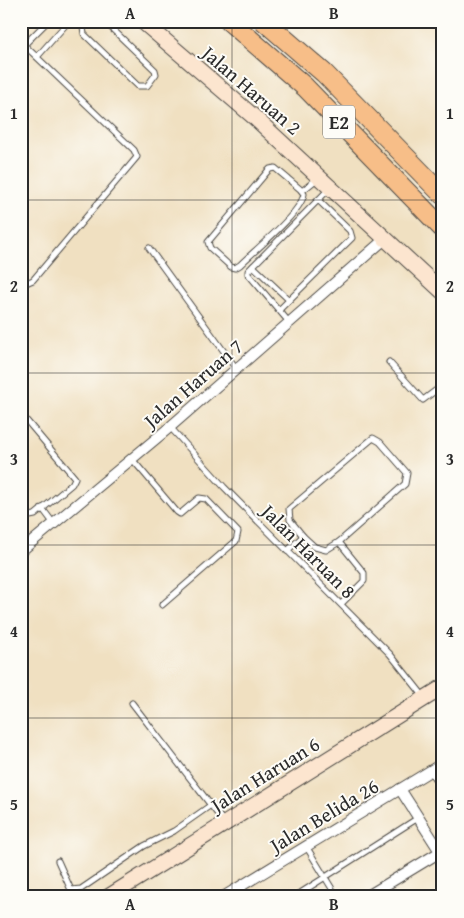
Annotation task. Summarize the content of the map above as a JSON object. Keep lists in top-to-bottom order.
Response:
{
  "streets": {
    "highway": ["E2"],
    "street": [
      "Jalan Haruan 2",
      "Jalan Haruan 7",
      "Jalan Haruan 6",
      "Jalan Belida 26"
    ],
    "lane": ["Jalan Haruan 8"]
  },
  "crossings": [
    ["Jalan Haruan 2", "Jalan Haruan 7"],
    ["Jalan Haruan 7", "Jalan Haruan 8"],
    ["Jalan Haruan 8", "Jalan Haruan 6"]
  ],
  "grid": {
    "columns": ["A", "B"],
    "rows": [
      "1",
      "2",
      "3",
      "4",
      "5"
    ]
  }
}
